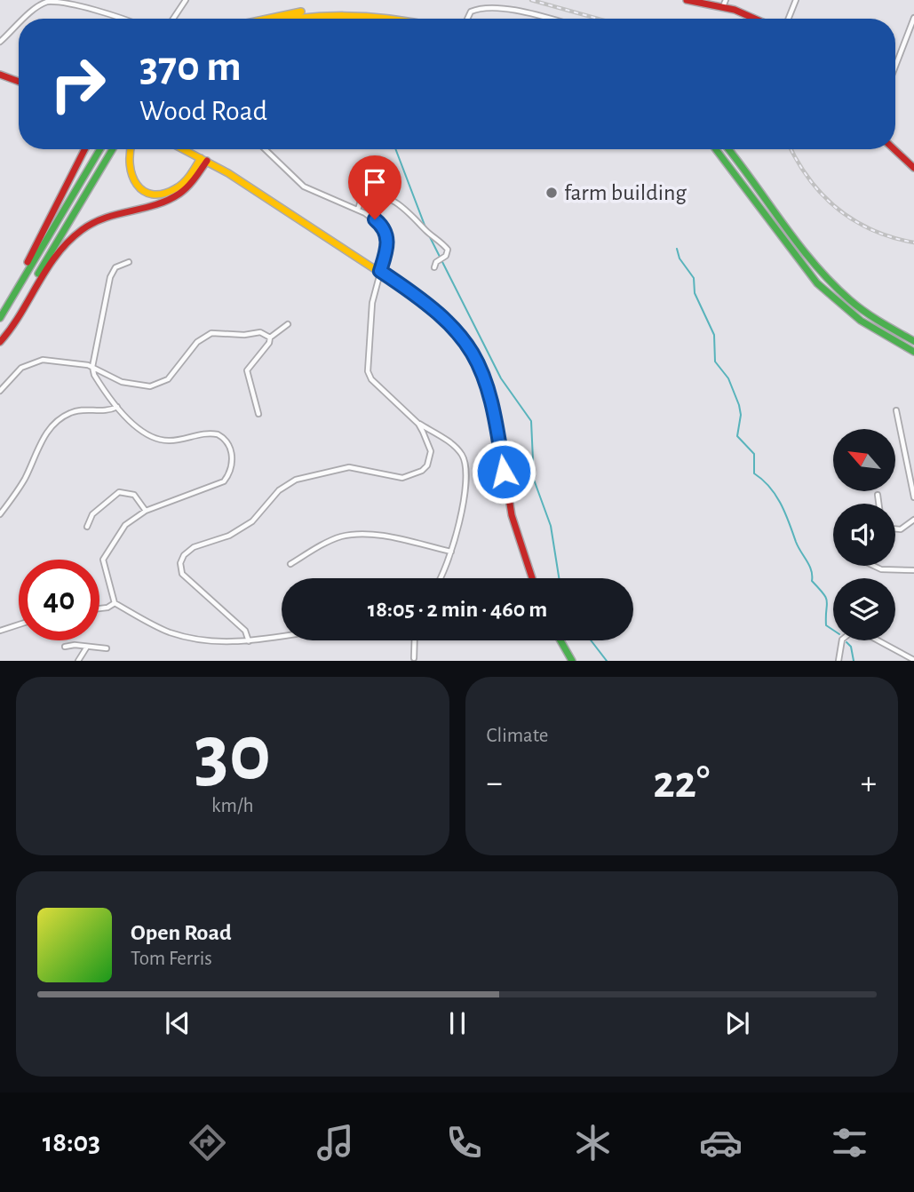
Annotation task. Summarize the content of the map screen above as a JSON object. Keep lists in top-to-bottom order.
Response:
{
  "places": ["farm building"],
  "north": "top left",
  "page": {
    "turn": ["370 m", "Wood Road"],
    "limit": "40",
    "trip": "18:05 · 2 min · 460 m",
    "tile": [
      ["30", "km/h"],
      "Climate"
    ],
    "heat": ["−", "22°", "+"],
    "song": ["Open Road", "Tom Ferris"],
    "tabs": "18:03"
  }
}
